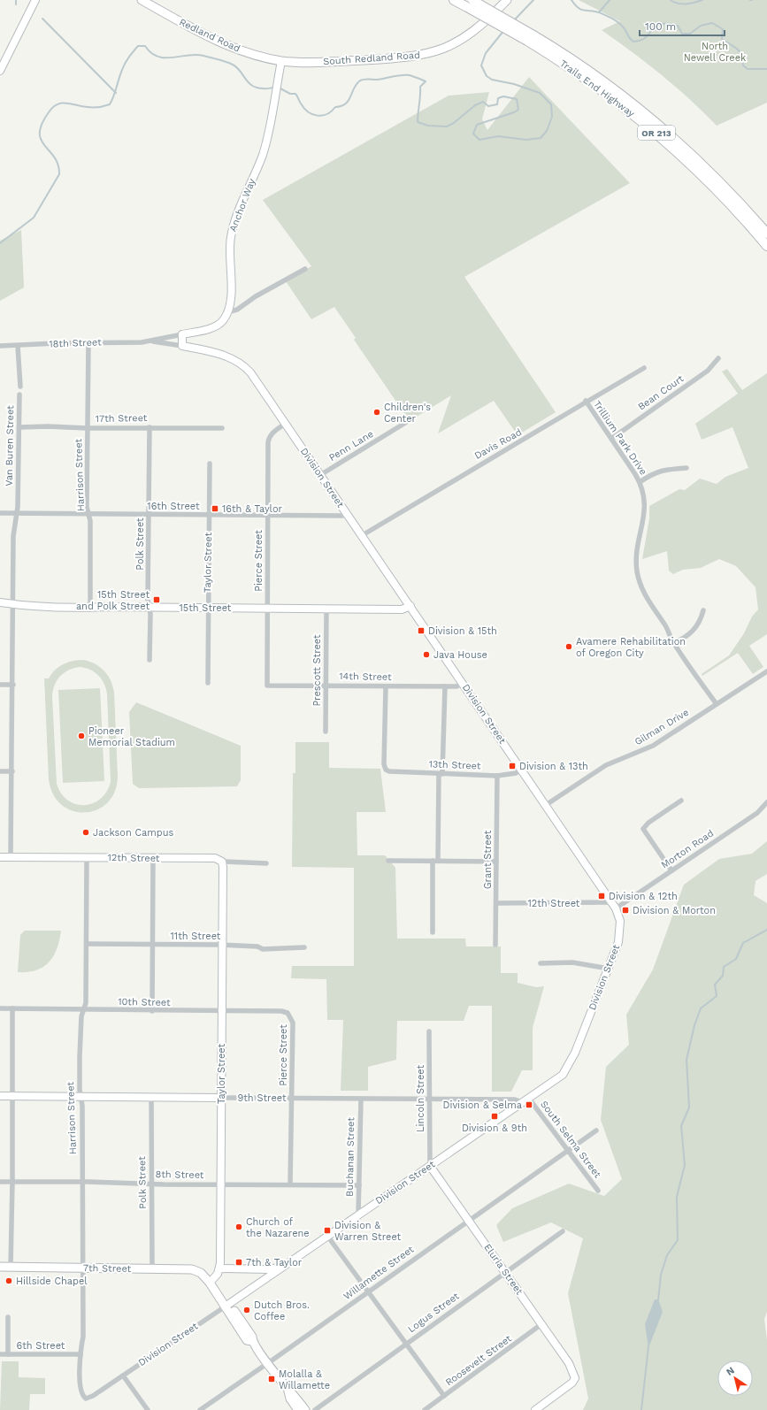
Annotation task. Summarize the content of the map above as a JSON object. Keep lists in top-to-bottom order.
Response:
{
  "streets": {
    "highway": ["Trails End Highway", "OR 213"],
    "main road": ["Redland Road", "South Redland Road", "7th Street"],
    "street": [
      "Anchor Way",
      "18th Street",
      "Bean Court",
      "17th Street",
      "Trillium Park Drive",
      "Davis Road",
      "Van Buren Street",
      "Penn Lane",
      "Harrison Street",
      "Division Street",
      "16th Street",
      "Polk Street",
      "Pierce Street",
      "Taylor Street",
      "15th Street",
      "Prescott Street",
      "14th Street",
      "Gilman Drive",
      "13th Street",
      "Morton Road",
      "12th Street",
      "Grant Street",
      "11th Street",
      "10th Street",
      "9th Street",
      "Lincoln Street",
      "South Selma Street",
      "Buchanan Street",
      "8th Street",
      "Eluria Street",
      "Willamette Street",
      "Logus Street",
      "6th Street",
      "Roosevelt Street"
    ]
  },
  "crossings": [
    ["Redland Road", "South Redland Road"],
    ["Redland Road", "Anchor Way"],
    ["South Redland Road", "Anchor Way"],
    ["Anchor Way", "18th Street"],
    ["18th Street", "Harrison Street"],
    ["18th Street", "Division Street"],
    ["Bean Court", "Trillium Park Drive"],
    ["17th Street", "Van Buren Street"],
    ["17th Street", "Harrison Street"],
    ["17th Street", "Polk Street"],
    ["Trillium Park Drive", "Davis Road"],
    ["Trillium Park Drive", "Gilman Drive"],
    ["Davis Road", "Division Street"],
    ["Van Buren Street", "16th Street"],
    ["Van Buren Street", "15th Street"],
    ["Van Buren Street", "12th Street"],
    ["Penn Lane", "Division Street"],
    ["Harrison Street", "Division Street"],
    ["Harrison Street", "16th Street"],
    ["Harrison Street", "15th Street"],
    ["Harrison Street", "12th Street"],
    ["Harrison Street", "11th Street"],
    ["Harrison Street", "10th Street"],
    ["Harrison Street", "9th Street"],
    ["Harrison Street", "8th Street"],
    ["Harrison Street", "7th Street"],
    ["Harrison Street", "6th Street"],
    ["Division Street", "16th Street"],
    ["Division Street", "Pierce Street"],
    ["Division Street", "15th Street"],
    ["Division Street", "14th Street"],
    ["Division Street", "Gilman Drive"],
    ["Division Street", "13th Street"],
    ["Division Street", "Morton Road"],
    ["Division Street", "12th Street"],
    ["Division Street", "9th Street"],
    ["Division Street", "Lincoln Street"],
    ["Division Street", "South Selma Street"],
    ["Division Street", "Buchanan Street"],
    ["Division Street", "7th Street"],
    ["Division Street", "Eluria Street"],
    ["16th Street", "Polk Street"],
    ["16th Street", "Pierce Street"],
    ["16th Street", "Taylor Street"],
    ["Polk Street", "15th Street"],
    ["Polk Street", "9th Street"],
    ["Polk Street", "8th Street"],
    ["Polk Street", "7th Street"],
    ["Pierce Street", "15th Street"],
    ["Pierce Street", "14th Street"],
    ["Pierce Street", "10th Street"],
    ["Pierce Street", "9th Street"],
    ["Pierce Street", "8th Street"],
    ["Taylor Street", "15th Street"],
    ["Taylor Street", "12th Street"],
    ["Taylor Street", "11th Street"],
    ["Taylor Street", "10th Street"],
    ["Taylor Street", "9th Street"],
    ["Taylor Street", "8th Street"],
    ["15th Street", "Prescott Street"],
    ["Prescott Street", "14th Street"],
    ["14th Street", "13th Street"],
    ["13th Street", "Grant Street"],
    ["Morton Road", "12th Street"],
    ["12th Street", "Grant Street"],
    ["9th Street", "Lincoln Street"],
    ["9th Street", "South Selma Street"],
    ["9th Street", "Buchanan Street"],
    ["Lincoln Street", "Eluria Street"],
    ["South Selma Street", "Willamette Street"],
    ["Buchanan Street", "8th Street"],
    ["7th Street", "Willamette Street"],
    ["Eluria Street", "Willamette Street"],
    ["Eluria Street", "Logus Street"],
    ["Eluria Street", "Roosevelt Street"]
  ],
  "parks": ["North Newell Creek"],
  "places": {
    "other": [
      "Children's Center",
      "Avamere Rehabilitation of Oregon City",
      "Java House",
      "Pioneer Memorial Stadium",
      "Jackson Campus",
      "Church of the Nazarene",
      "Hillside Chapel",
      "Dutch Bros. Coffee"
    ],
    "transit": [
      "16th & Taylor",
      "15th Street and Polk Street",
      "Division & 15th",
      "Division & 13th",
      "Division & 12th",
      "Division & Morton",
      "Division & Selma",
      "Division & 9th",
      "Division & Warren Street",
      "7th & Taylor",
      "Molalla & Willamette"
    ]
  },
  "scale_bar": "100 m",
  "north": "top left"
}
